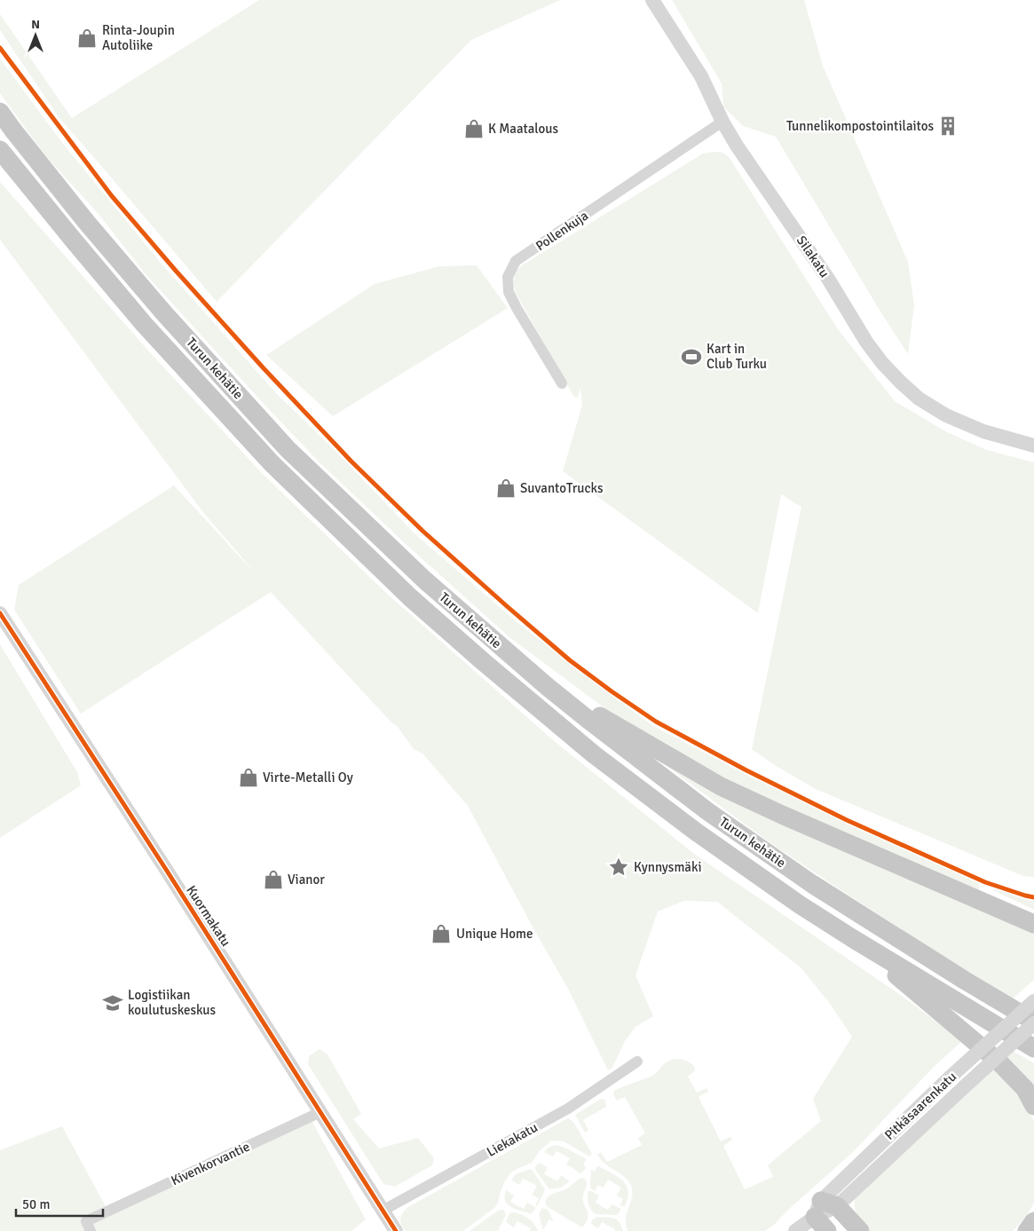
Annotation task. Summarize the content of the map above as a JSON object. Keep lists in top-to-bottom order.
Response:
{
  "streets": {
    "highway": ["Turun kehätie"],
    "street": [
      "Pollenkuja",
      "Silakatu",
      "Kuormakatu",
      "Pitkäsaarenkatu",
      "Liekakatu",
      "Kivenkorvantie"
    ]
  },
  "crossings": [
    ["Pollenkuja", "Silakatu"],
    ["Turun kehätie", "Pitkäsaarenkatu"],
    ["Kuormakatu", "Liekakatu"],
    ["Kuormakatu", "Kivenkorvantie"]
  ],
  "places": {
    "shop": [
      "Rinta-Joupin Autoliike",
      "K Maatalous",
      "SuvantoTrucks",
      "Virte-Metalli Oy",
      "Vianor",
      "Unique Home"
    ],
    "building": ["Tunnelikompostointilaitos"],
    "sports": ["Kart in Club Turku"],
    "place": ["Kynnysmäki"],
    "school or university": ["Logistiikan koulutuskeskus"]
  },
  "scale_bar": "50 m",
  "north": "top"
}
